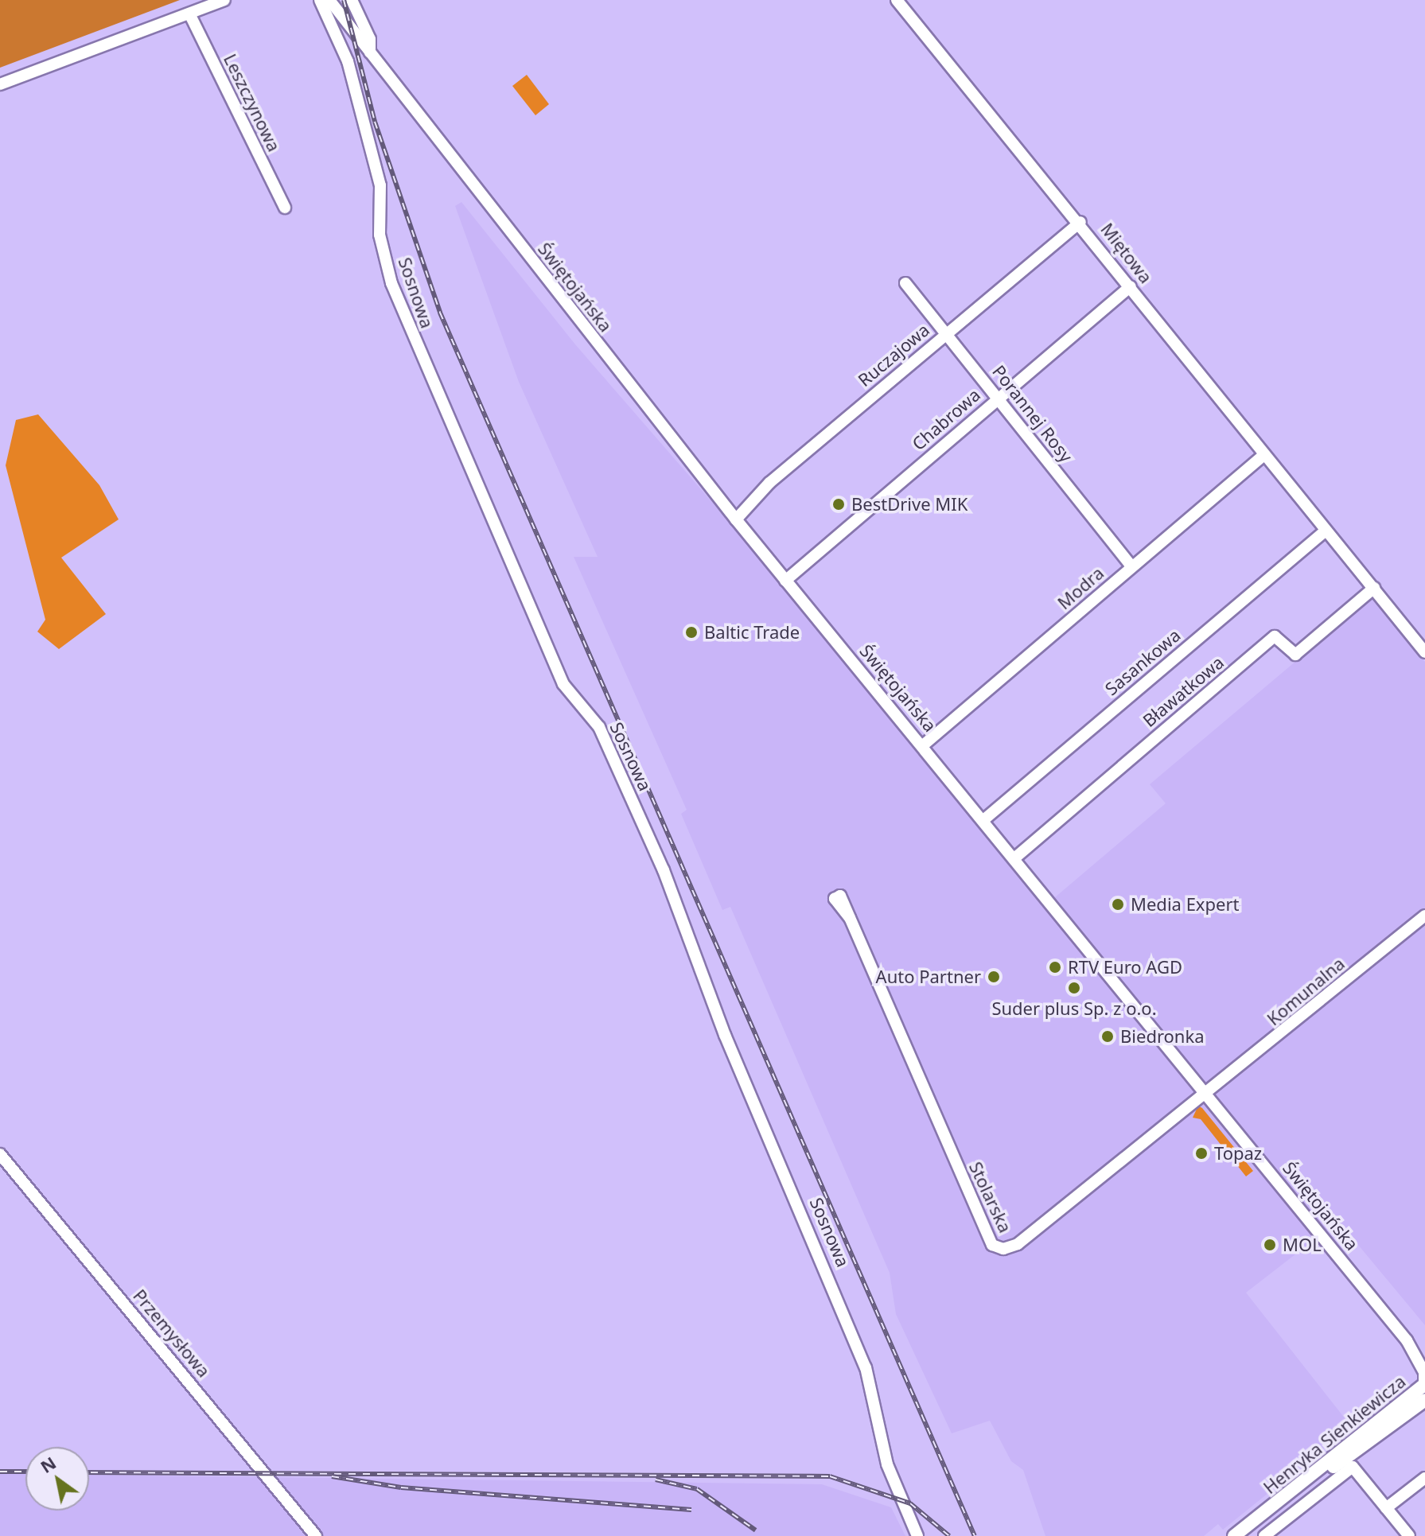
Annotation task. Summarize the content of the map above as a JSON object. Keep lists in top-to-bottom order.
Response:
{
  "streets": {
    "main road": ["Henryka Sienkiewicza"],
    "street": [
      "Leszczynowa",
      "Miętowa",
      "Świętojańska",
      "Sosnowa",
      "Ruczajowa",
      "Porannej Rosy",
      "Chabrowa",
      "Modra",
      "Sasankowa",
      "Bławatkowa",
      "Komunalna",
      "Stolarska",
      "Przemysłowa"
    ]
  },
  "crossings": [
    ["Miętowa", "Ruczajowa"],
    ["Miętowa", "Chabrowa"],
    ["Miętowa", "Modra"],
    ["Miętowa", "Sasankowa"],
    ["Miętowa", "Bławatkowa"],
    ["Świętojańska", "Ruczajowa"],
    ["Świętojańska", "Chabrowa"],
    ["Świętojańska", "Modra"],
    ["Świętojańska", "Sasankowa"],
    ["Świętojańska", "Bławatkowa"],
    ["Świętojańska", "Komunalna"],
    ["Świętojańska", "Stolarska"],
    ["Świętojańska", "Henryka Sienkiewicza"],
    ["Ruczajowa", "Porannej Rosy"],
    ["Porannej Rosy", "Chabrowa"],
    ["Porannej Rosy", "Modra"],
    ["Komunalna", "Stolarska"]
  ],
  "places": [
    "BestDrive MIK",
    "Baltic Trade",
    "Media Expert",
    "RTV Euro AGD",
    "Auto Partner",
    "Suder plus Sp. z o.o.",
    "Biedronka",
    "Topaz",
    "MOL"
  ],
  "north": "top left"
}
